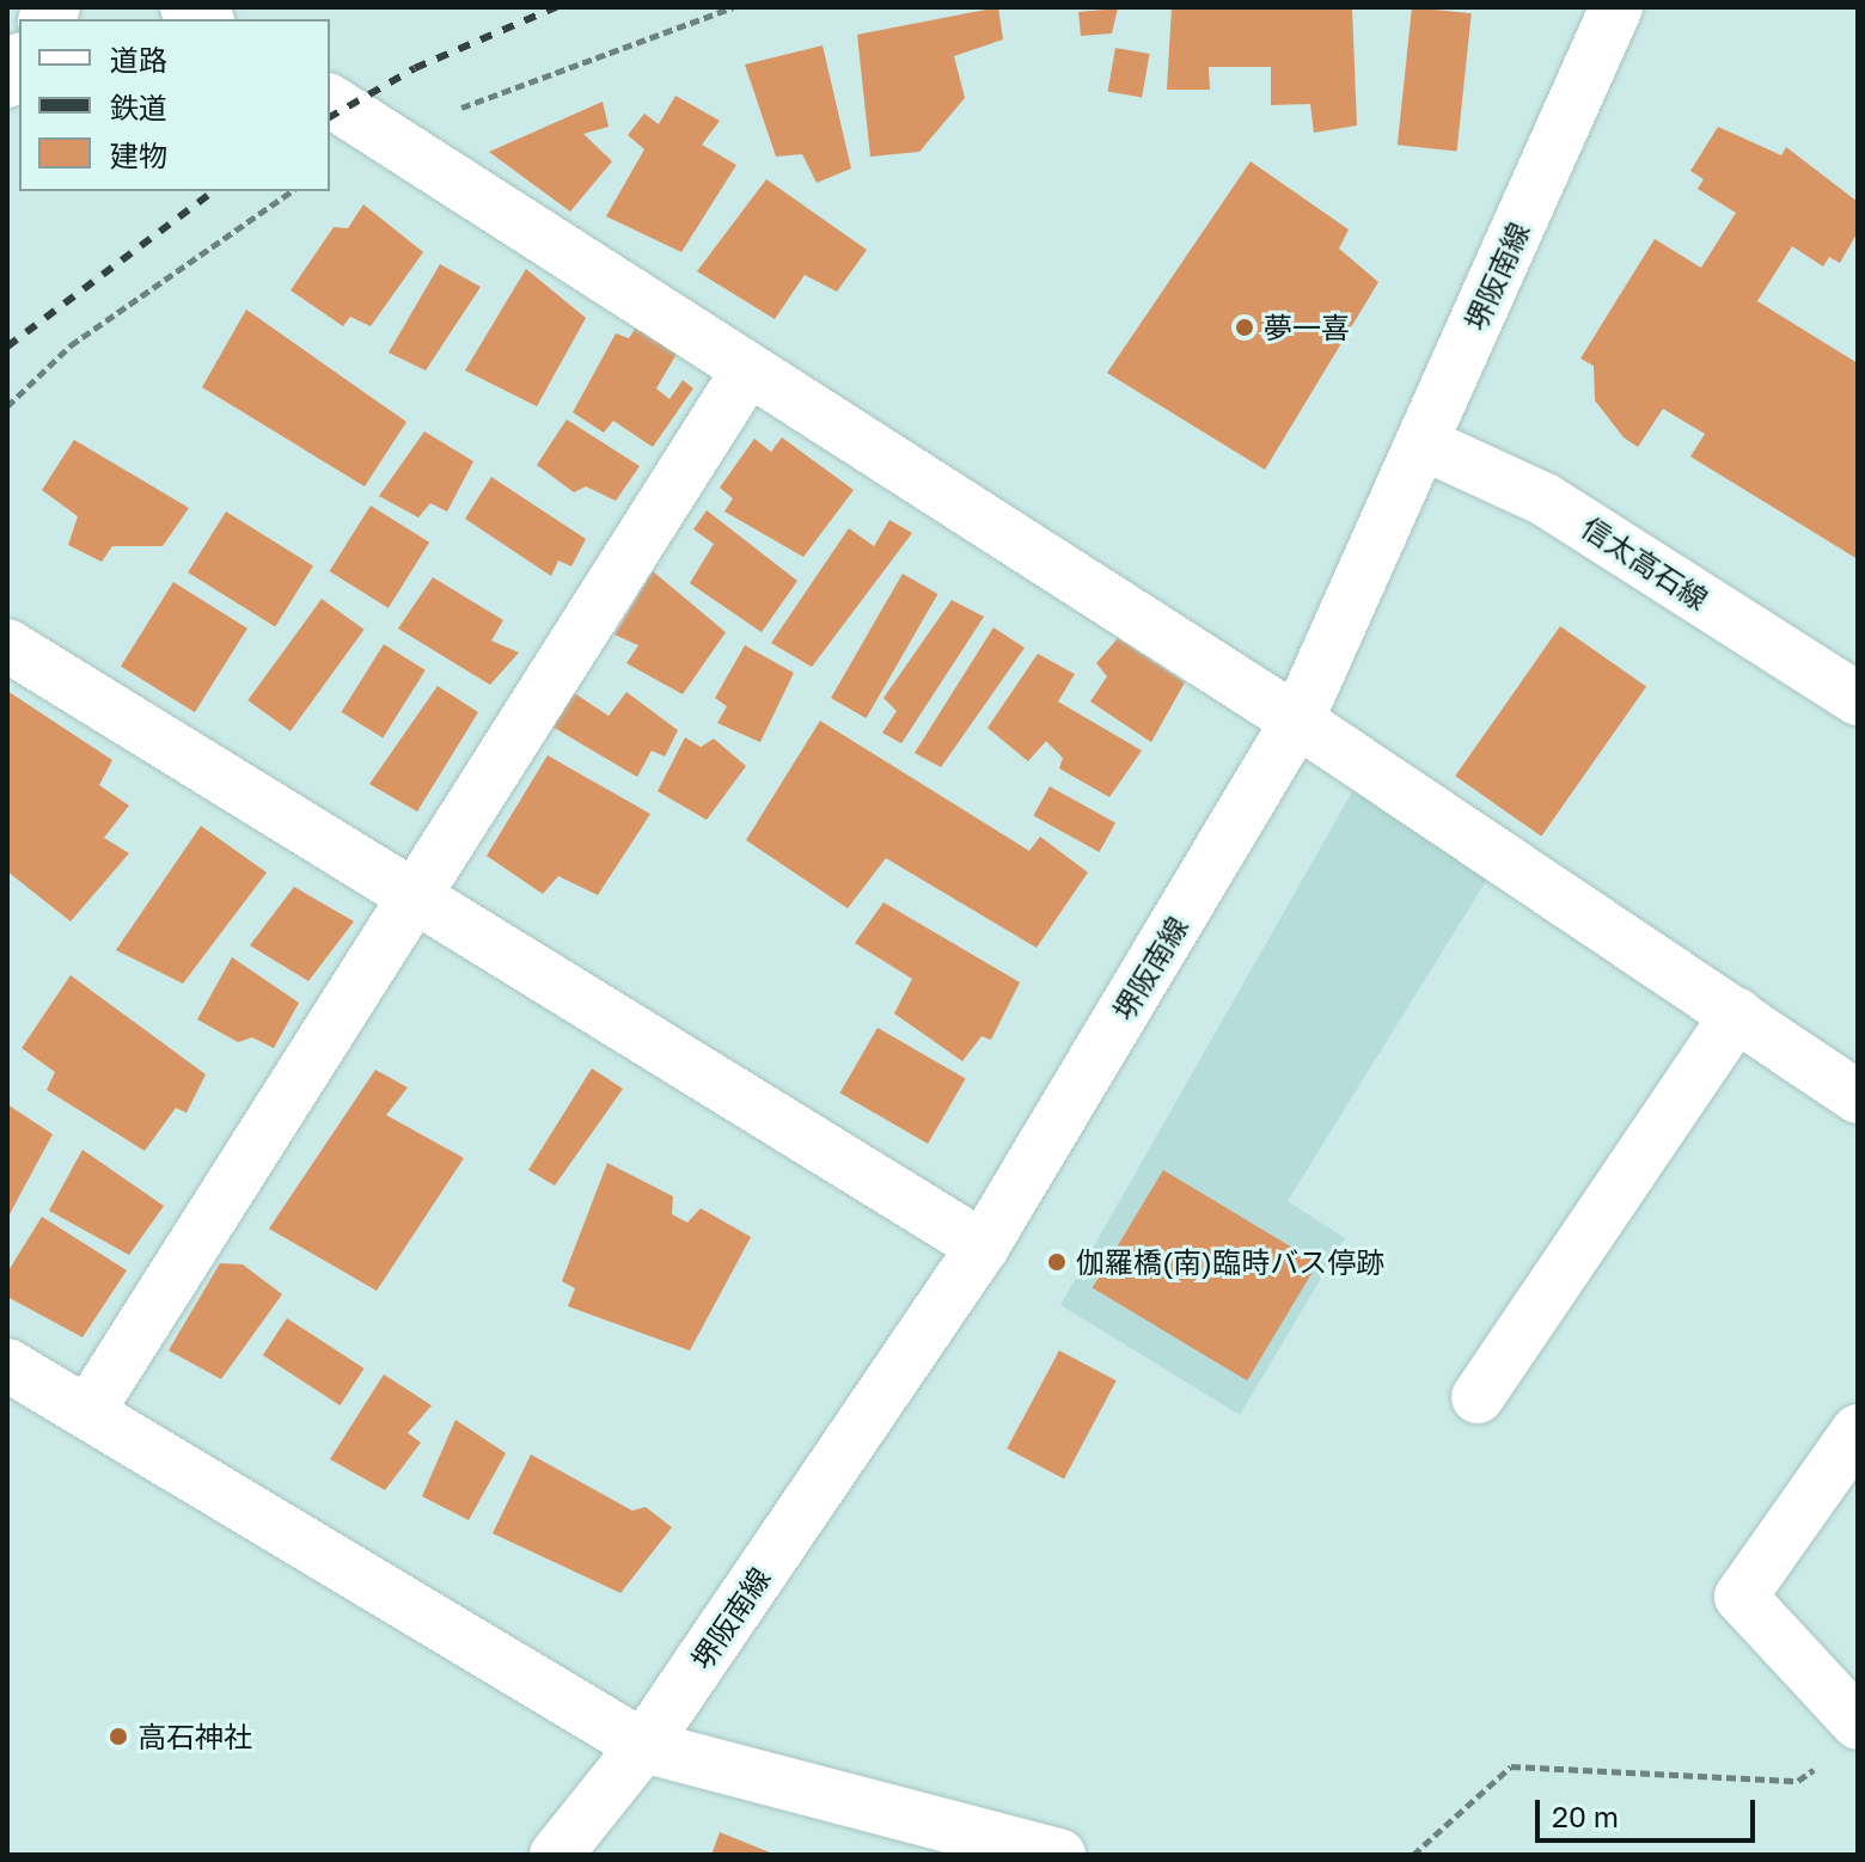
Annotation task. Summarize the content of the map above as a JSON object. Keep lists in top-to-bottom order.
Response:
{
  "streets": {
    "street": ["堺阪南線", "信太高石線"]
  },
  "crossings": [
    ["堺阪南線", "信太高石線"]
  ],
  "places": ["夢一喜", "伽羅橋(南)臨時バス停跡", "高石神社"],
  "legend": ["道路", "鉄道", "建物"],
  "scale_bar": "20 m"
}
